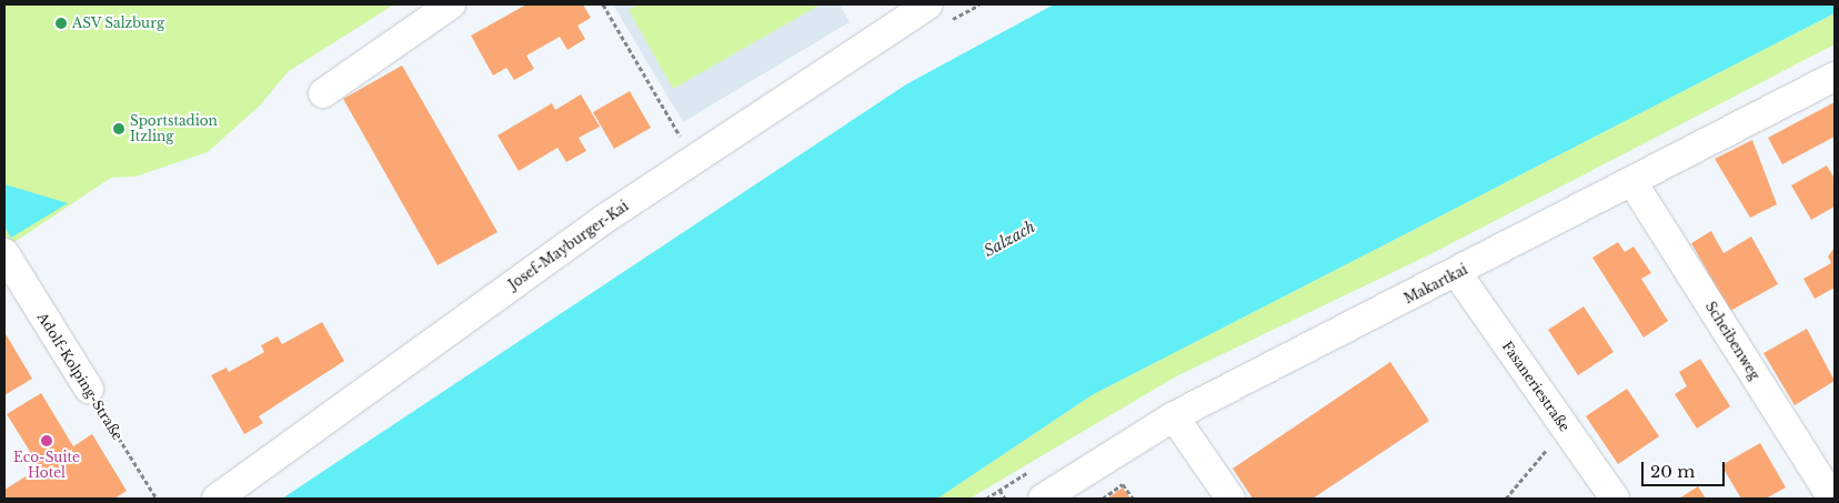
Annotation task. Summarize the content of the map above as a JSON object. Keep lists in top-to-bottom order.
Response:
{
  "streets": {
    "street": [
      "Josef-Mayburger-Kai",
      "Makartkai",
      "Scheibenweg",
      "Adolf-Kolping-Straße",
      "Fasaneriestraße"
    ]
  },
  "crossings": [
    ["Makartkai", "Scheibenweg"],
    ["Makartkai", "Fasaneriestraße"]
  ],
  "water": ["Salzach"],
  "places": ["ASV Salzburg", "Sportstadion Itzling", "Eco-Suite Hotel"],
  "scale_bar": "20 m"
}
